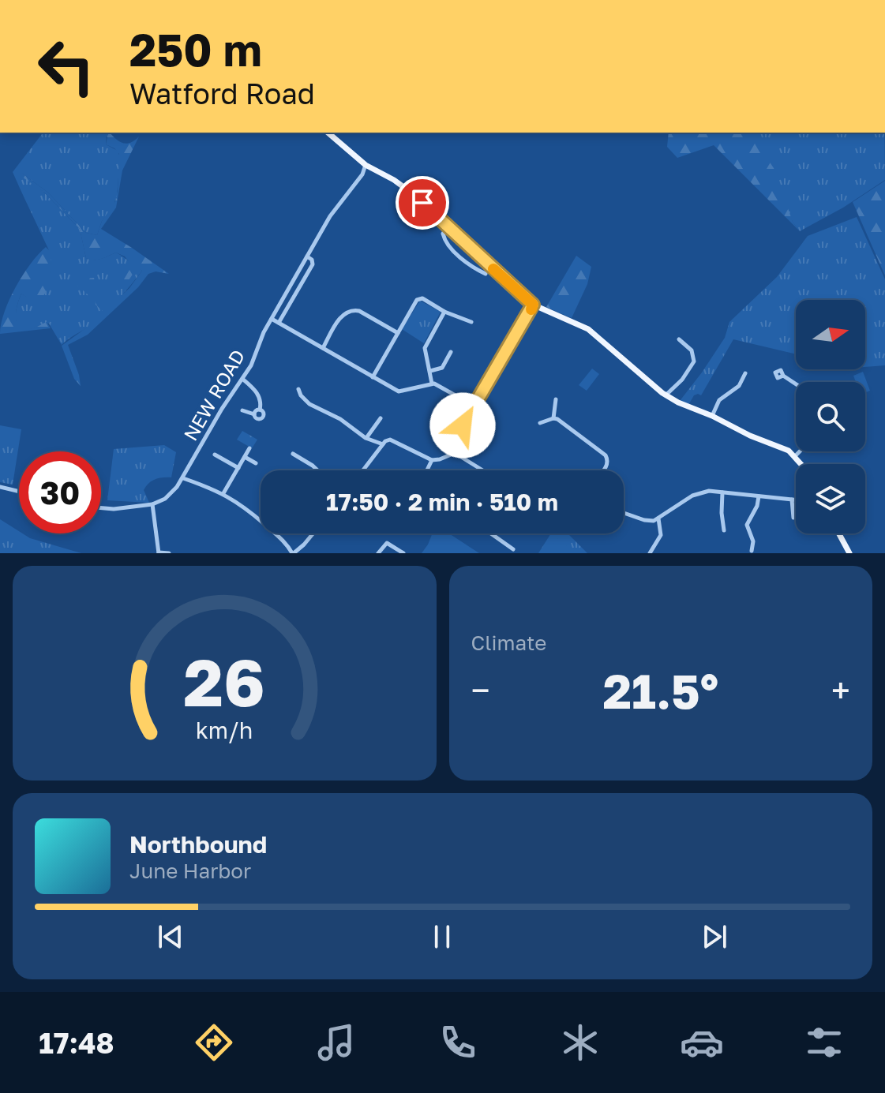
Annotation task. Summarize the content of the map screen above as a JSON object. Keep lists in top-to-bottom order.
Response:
{
  "streets": {
    "street": ["NEW ROAD"]
  },
  "north": "right",
  "page": {
    "turn": ["250 m", "Watford Road"],
    "limit": "30",
    "trip": "17:50 · 2 min · 510 m",
    "tile": "Climate",
    "heat": ["−", "21.5°", "+"],
    "song": ["Northbound", "June Harbor"],
    "tabs": "17:48",
    "gauge": ["26", "km/h"]
  }
}
